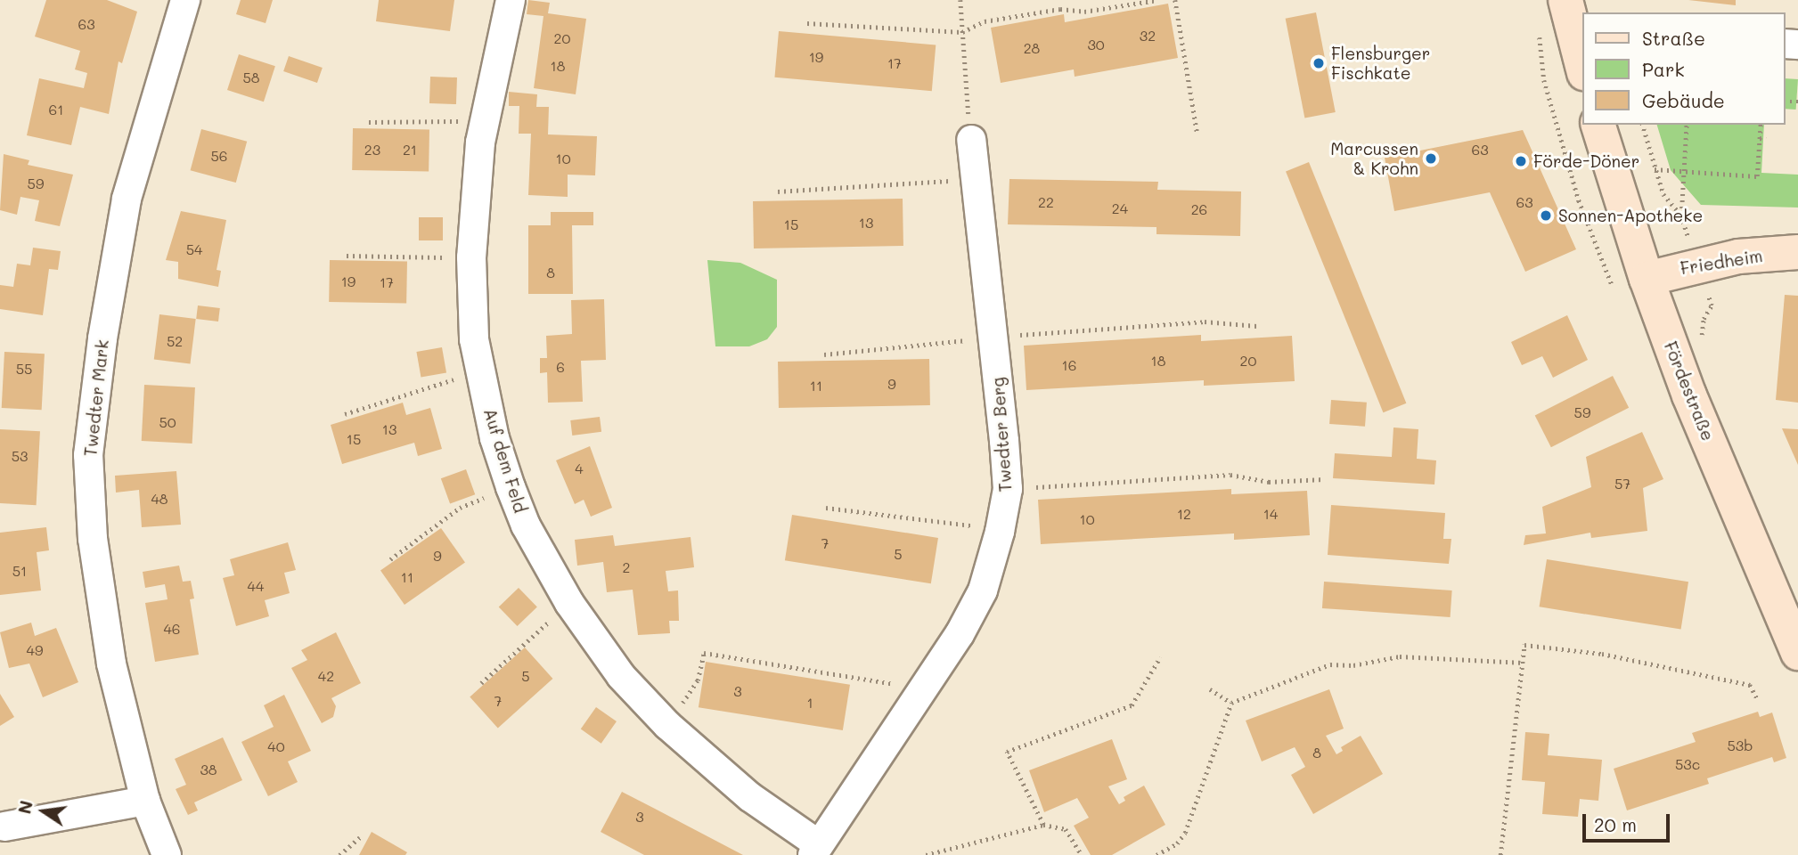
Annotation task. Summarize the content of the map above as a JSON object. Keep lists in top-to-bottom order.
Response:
{
  "streets": {
    "main road": ["Friedheim", "Fördestraße"],
    "street": ["Twedter Mark", "Twedter Berg", "Auf dem Feld"]
  },
  "crossings": [
    ["Friedheim", "Fördestraße"],
    ["Twedter Berg", "Auf dem Feld"]
  ],
  "places": [
    "Flensburger Fischkate",
    "Marcussen & Krohn",
    "Förde-Döner",
    "Sonnen-Apotheke"
  ],
  "house_numbers": [
    "63",
    "32",
    "20",
    "30",
    "28",
    "19",
    "17",
    "18",
    "58",
    "61",
    "23",
    "21",
    "63",
    "56",
    "10",
    "59",
    "22",
    "63",
    "24",
    "26",
    "13",
    "15",
    "54",
    "8",
    "19",
    "17",
    "52",
    "18",
    "20",
    "16",
    "6",
    "55",
    "9",
    "11",
    "59",
    "50",
    "13",
    "15",
    "53",
    "4",
    "57",
    "48",
    "12",
    "14",
    "10",
    "7",
    "5",
    "9",
    "2",
    "51",
    "11",
    "44",
    "46",
    "49",
    "42",
    "5",
    "3",
    "7",
    "1",
    "53b",
    "40",
    "8",
    "53c",
    "38",
    "3"
  ],
  "legend": ["Straße", "Park", "Gebäude"],
  "scale_bar": "20 m",
  "north": "left"
}
